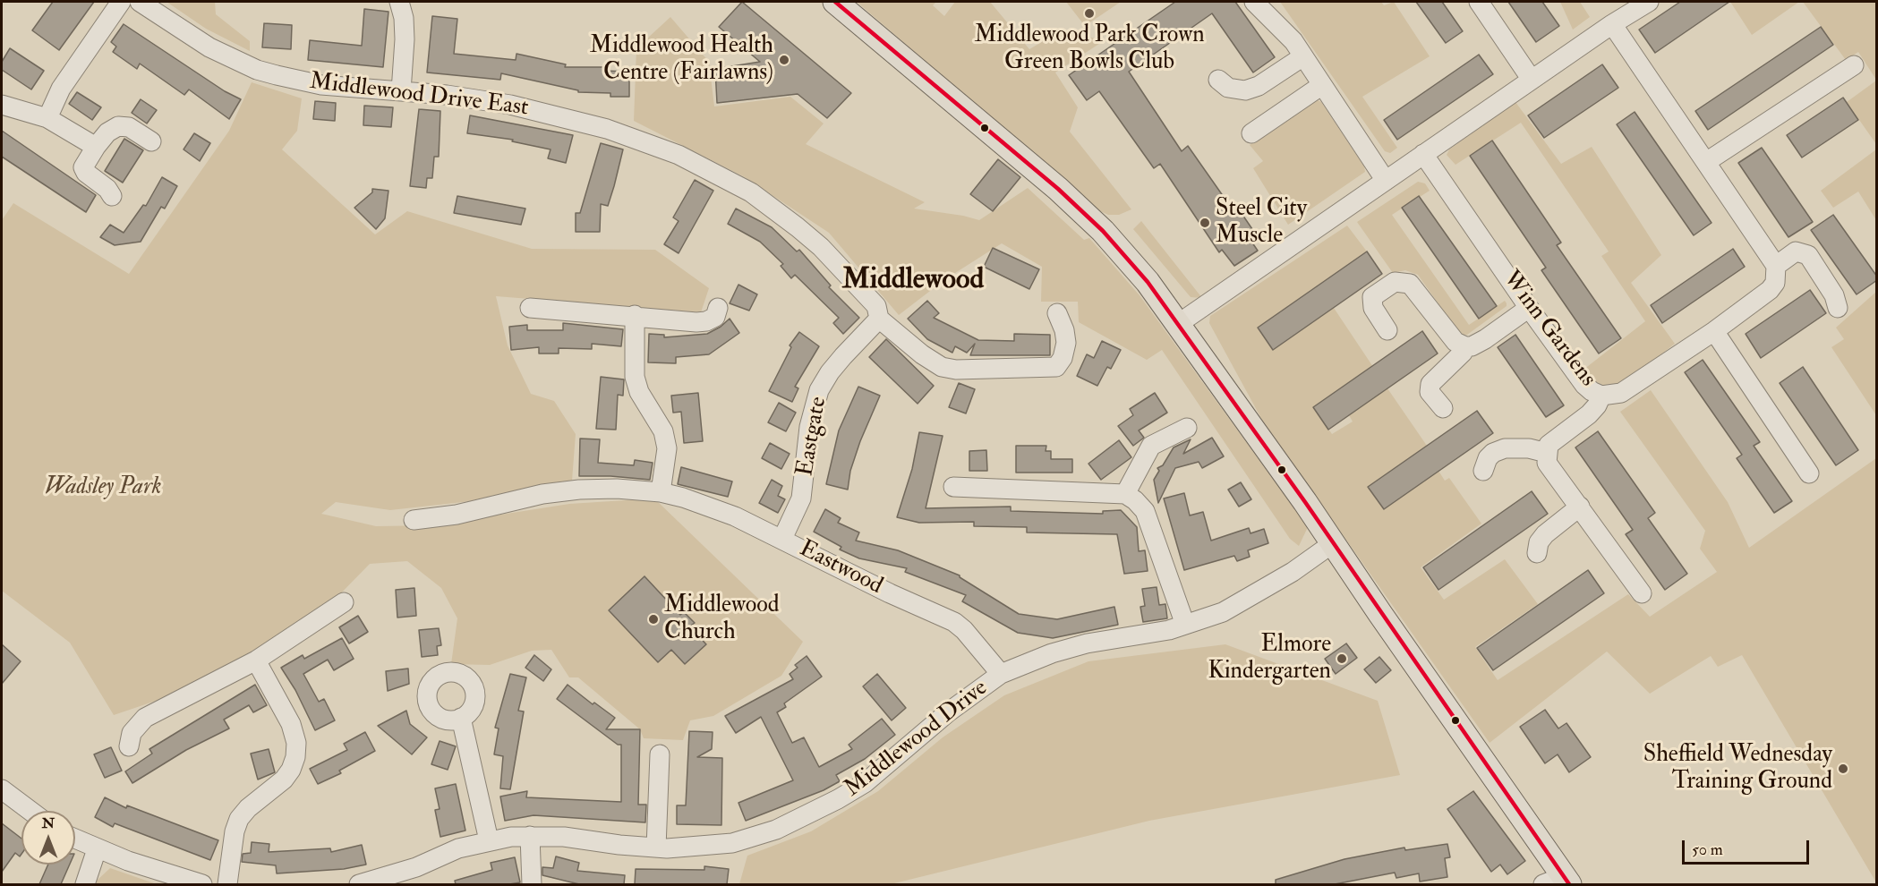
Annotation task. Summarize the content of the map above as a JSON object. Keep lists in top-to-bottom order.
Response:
{
  "streets": {
    "street": [
      "Middlewood Drive East",
      "Winn Gardens",
      "Eastgate",
      "Eastwood",
      "Middlewood Drive"
    ]
  },
  "crossings": [
    ["Middlewood Drive East", "Eastgate"],
    ["Eastgate", "Eastwood"],
    ["Eastwood", "Middlewood Drive"]
  ],
  "districts": ["Middlewood"],
  "parks": ["Wadsley Park"],
  "places": [
    "Middlewood Park Crown Green Bowls Club",
    "Middlewood Health Centre (Fairlawns)",
    "Steel City Muscle",
    "Middlewood Church",
    "Elmore Kindergarten",
    "Sheffield Wednesday Training Ground"
  ],
  "scale_bar": "50 m",
  "north": "top"
}
